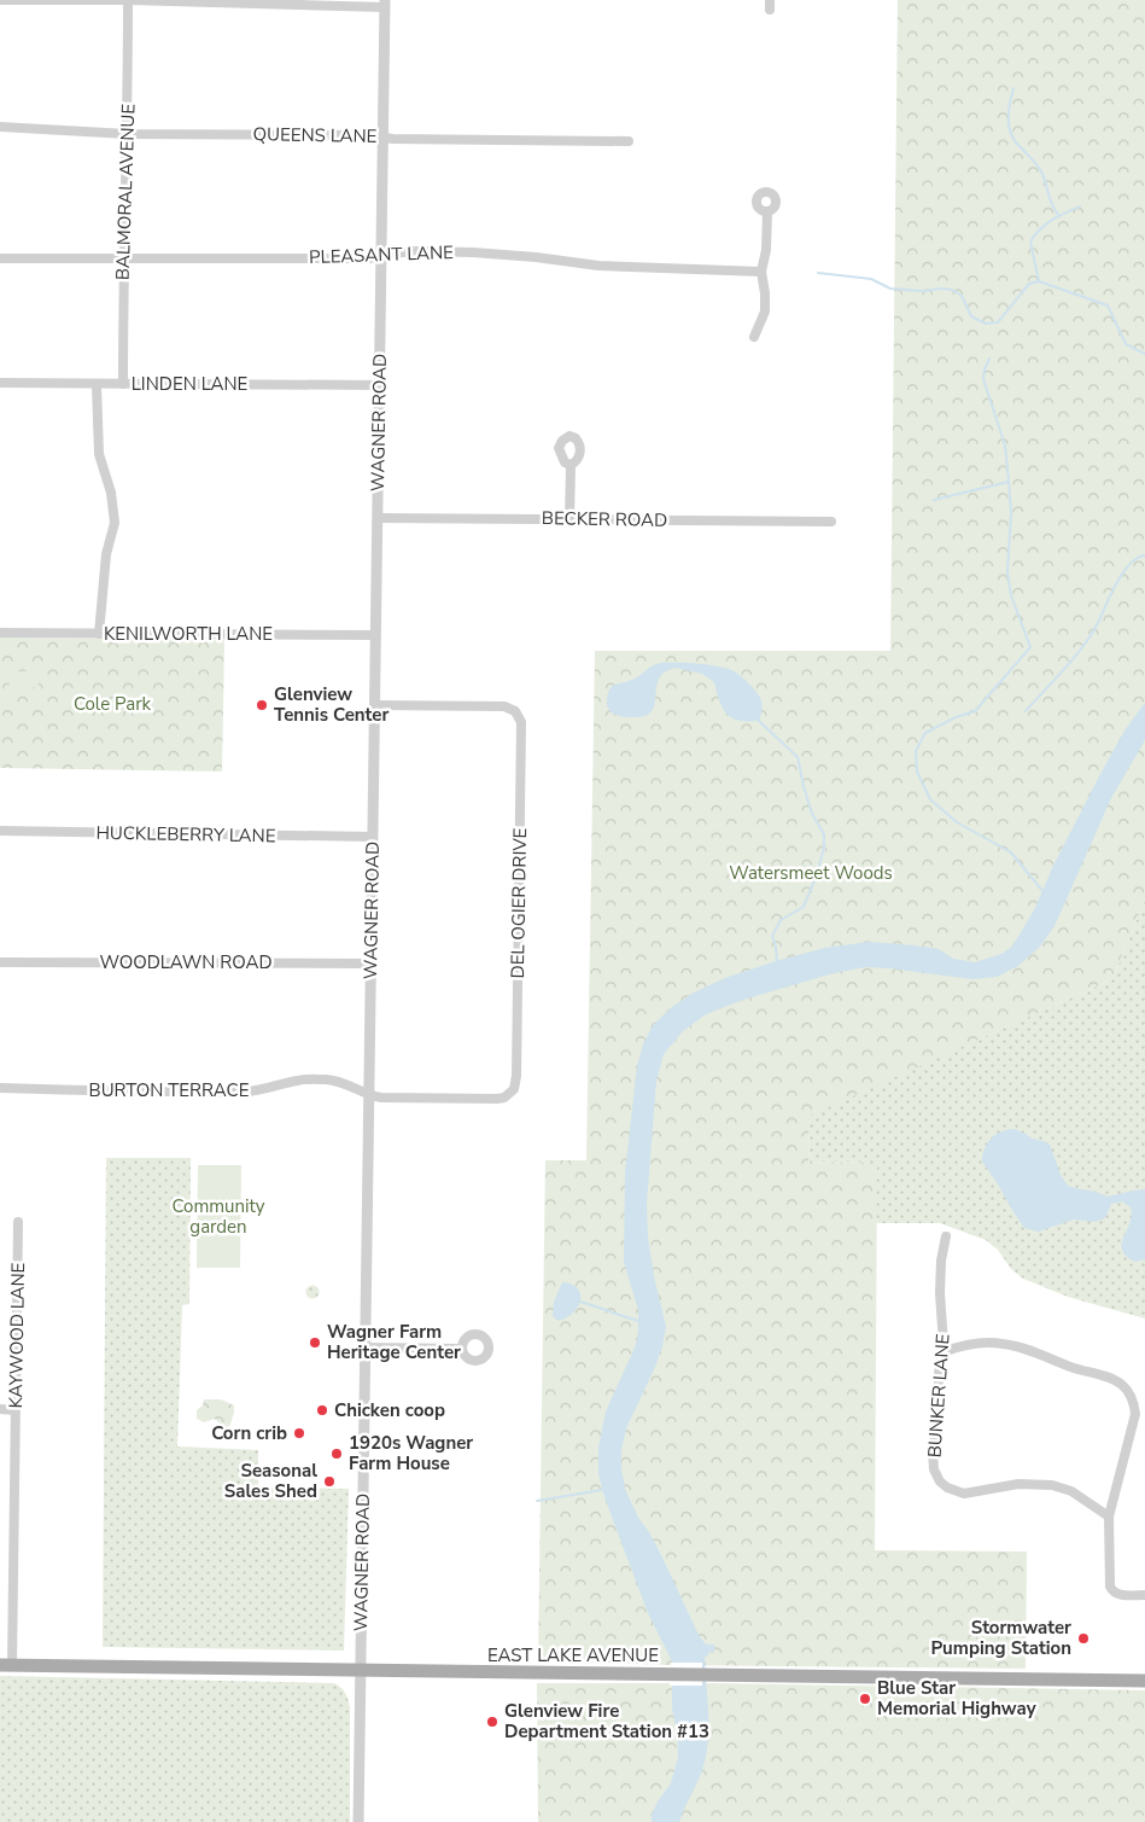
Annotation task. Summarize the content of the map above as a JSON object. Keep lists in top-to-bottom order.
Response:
{
  "streets": {
    "main road": ["EAST LAKE AVENUE"],
    "street": [
      "QUEENS LANE",
      "BALMORAL AVENUE",
      "PLEASANT LANE",
      "LINDEN LANE",
      "WAGNER ROAD",
      "BECKER ROAD",
      "KENILWORTH LANE",
      "HUCKLEBERRY LANE",
      "DEL OGIER DRIVE",
      "WOODLAWN ROAD",
      "BURTON TERRACE",
      "KAYWOOD LANE",
      "BUNKER LANE"
    ]
  },
  "crossings": [
    ["QUEENS LANE", "BALMORAL AVENUE"],
    ["QUEENS LANE", "WAGNER ROAD"],
    ["BALMORAL AVENUE", "PLEASANT LANE"],
    ["BALMORAL AVENUE", "LINDEN LANE"],
    ["PLEASANT LANE", "WAGNER ROAD"],
    ["LINDEN LANE", "WAGNER ROAD"],
    ["WAGNER ROAD", "BECKER ROAD"],
    ["WAGNER ROAD", "KENILWORTH LANE"],
    ["WAGNER ROAD", "HUCKLEBERRY LANE"],
    ["WAGNER ROAD", "DEL OGIER DRIVE"],
    ["WAGNER ROAD", "WOODLAWN ROAD"],
    ["WAGNER ROAD", "BURTON TERRACE"],
    ["WAGNER ROAD", "EAST LAKE AVENUE"],
    ["DEL OGIER DRIVE", "BURTON TERRACE"],
    ["KAYWOOD LANE", "EAST LAKE AVENUE"]
  ],
  "parks": ["Cole Park", "Watersmeet Woods", "Community garden"],
  "places": [
    "Glenview Tennis Center",
    "Wagner Farm Heritage Center",
    "Chicken coop",
    "Corn crib",
    "1920s Wagner Farm House",
    "Seasonal Sales Shed",
    "Stormwater Pumping Station",
    "Blue Star Memorial Highway",
    "Glenview Fire Department Station #13"
  ]
}
